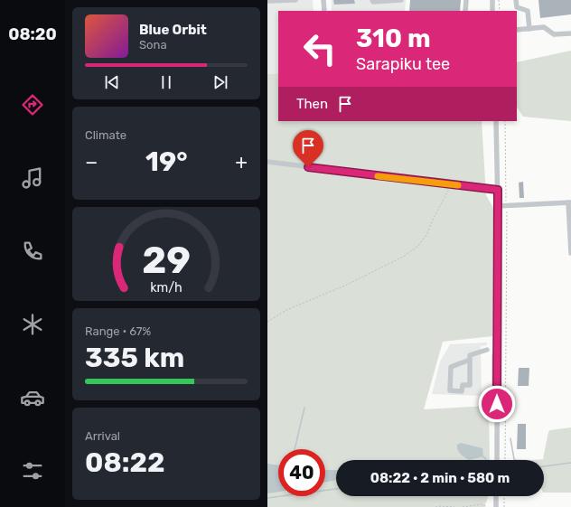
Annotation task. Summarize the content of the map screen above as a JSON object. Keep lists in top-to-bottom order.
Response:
{
  "page": {
    "tabs": "08:20",
    "turn": ["310 m", "Sarapiku tee"],
    "song": ["Blue Orbit", "Sona"],
    "then": "Then",
    "tile": [
      "Climate",
      ["Range · 67%", "335 km"],
      ["Arrival", "08:22"]
    ],
    "heat": ["−", "19°", "+"],
    "limit": "40",
    "trip": "08:22 · 2 min · 580 m",
    "gauge": ["29", "km/h"]
  }
}
